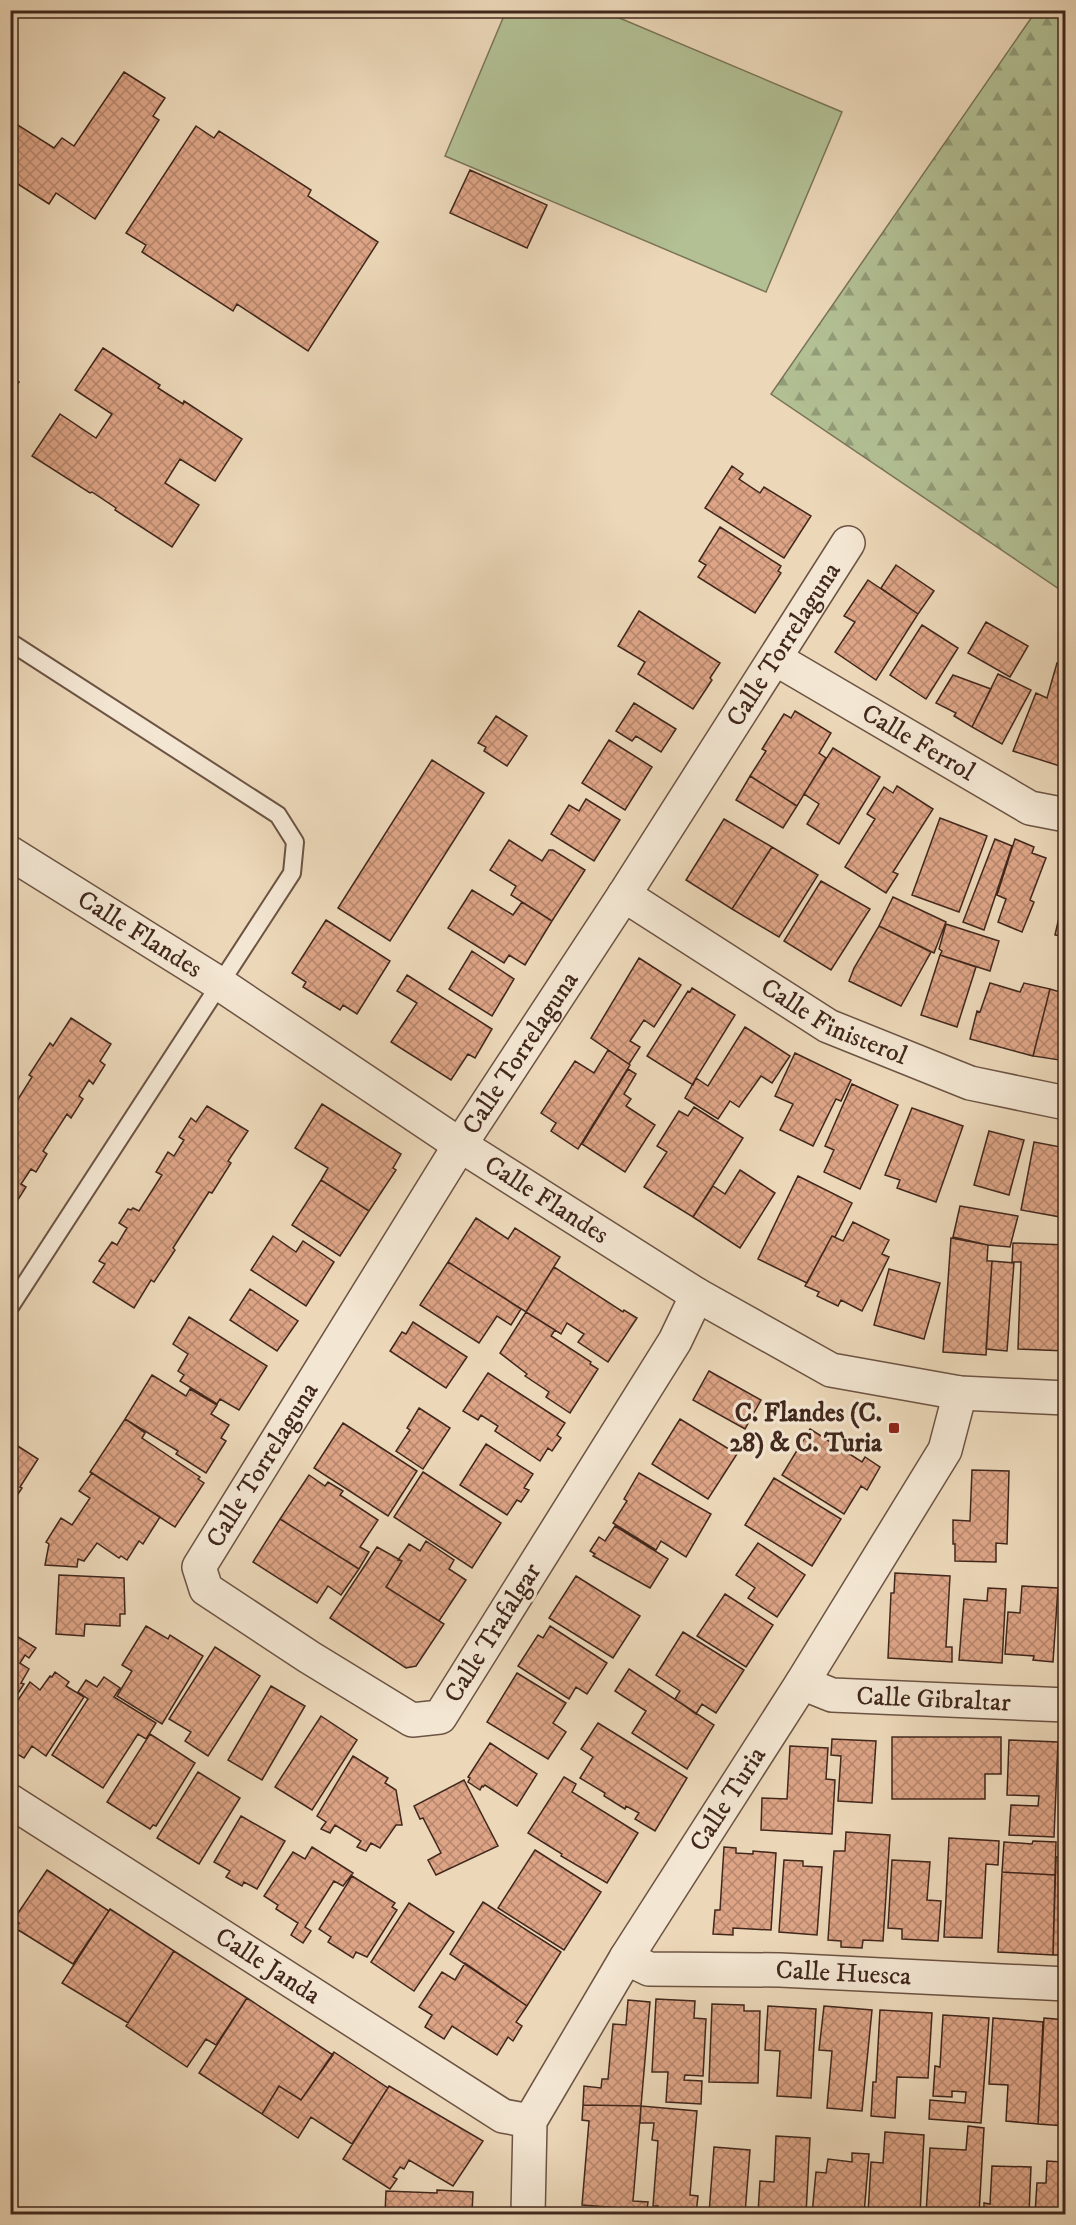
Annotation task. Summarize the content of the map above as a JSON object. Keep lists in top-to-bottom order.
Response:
{
  "streets": {
    "street": [
      "Calle Torrelaguna",
      "Calle Ferrol",
      "Calle Flandes",
      "Calle Finisterol",
      "Calle Trafalgar",
      "Calle Gibraltar",
      "Calle Turia",
      "Calle Janda",
      "Calle Huesca"
    ]
  },
  "crossings": [
    ["Calle Torrelaguna", "Calle Ferrol"],
    ["Calle Torrelaguna", "Calle Flandes"],
    ["Calle Torrelaguna", "Calle Finisterol"],
    ["Calle Torrelaguna", "Calle Trafalgar"],
    ["Calle Flandes", "Calle Trafalgar"],
    ["Calle Flandes", "Calle Turia"],
    ["Calle Gibraltar", "Calle Turia"],
    ["Calle Turia", "Calle Janda"],
    ["Calle Turia", "Calle Huesca"]
  ],
  "places": {
    "transit": ["C. Flandes (C. 28) & C. Turia"]
  }
}
